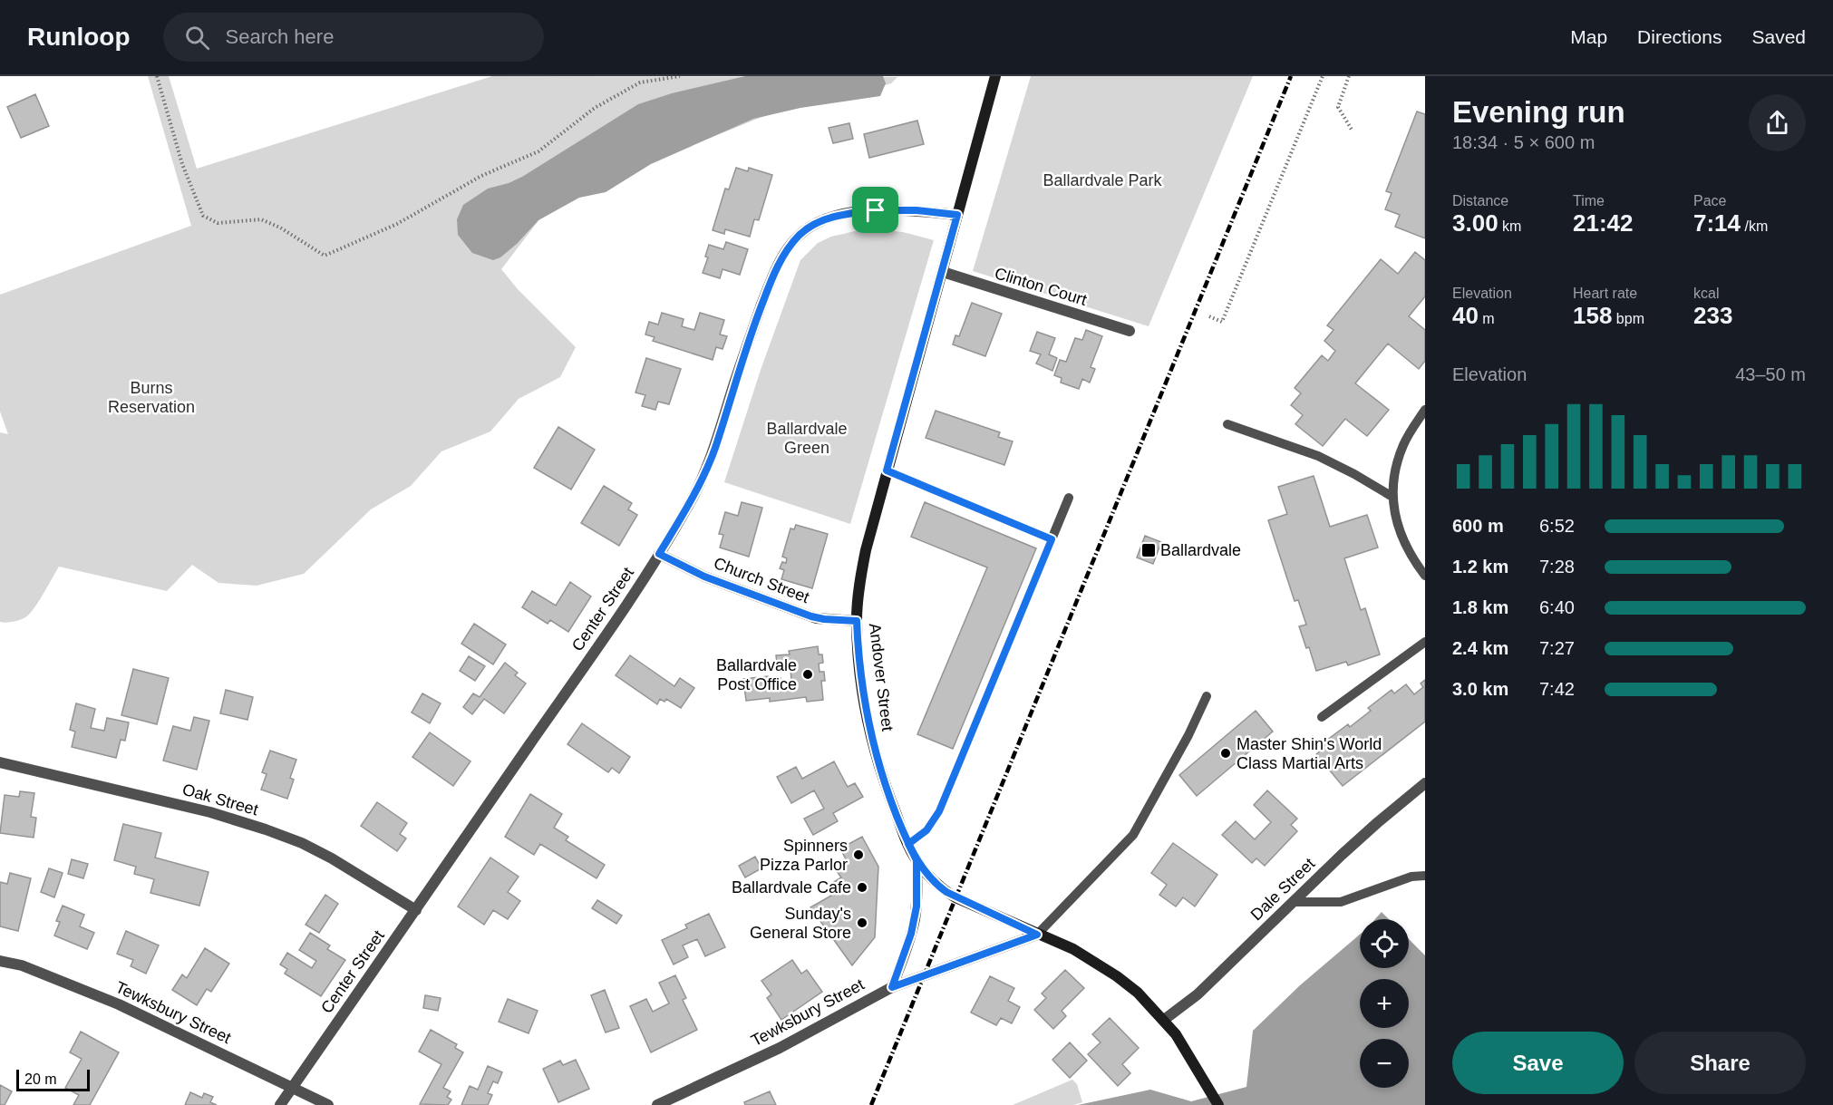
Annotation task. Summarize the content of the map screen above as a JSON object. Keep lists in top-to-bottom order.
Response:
{
  "streets": {
    "main road": ["Andover Street"],
    "street": [
      "Clinton Court",
      "Church Street",
      "Center Street",
      "Oak Street",
      "Dale Street",
      "Tewksbury Street"
    ]
  },
  "crossings": [
    ["Clinton Court", "Andover Street"],
    ["Church Street", "Center Street"],
    ["Church Street", "Andover Street"],
    ["Center Street", "Andover Street"],
    ["Center Street", "Oak Street"],
    ["Center Street", "Tewksbury Street"],
    ["Andover Street", "Dale Street"],
    ["Andover Street", "Tewksbury Street"]
  ],
  "parks": ["Ballardvale Park", "Burns Reservation", "Ballardvale Green"],
  "places": {
    "transit": ["Ballardvale"],
    "other": [
      "Ballardvale Post Office",
      "Master Shin's World Class Martial Arts",
      "Spinners Pizza Parlor",
      "Ballardvale Cafe",
      "Sunday's General Store"
    ]
  },
  "scale_bar": "20 m",
  "page": {
    "header": "Runloop",
    "search": "Search here",
    "nav": ["Map", "Directions", "Saved"],
    "heading": ["Evening run", "18:34 · 5 × 600 m"],
    "stats": [
      ["Distance", "3.00 km"],
      ["Time", "21:42"],
      ["Pace", "7:14 /km"],
      ["Elevation", "40 m"],
      ["Heart rate", "158 bpm"],
      ["kcal", "233"]
    ],
    "chart": ["Elevation", "43–50 m"],
    "list": [
      {
        "name": "600 m",
        "note": "6:52"
      },
      {
        "name": "1.2 km",
        "note": "7:28"
      },
      {
        "name": "1.8 km",
        "note": "6:40"
      },
      {
        "name": "2.4 km",
        "note": "7:27"
      },
      {
        "name": "3.0 km",
        "note": "7:42"
      }
    ],
    "map_buttons": ["+", "−"],
    "buttons": ["Save", "Share"],
    "scale": "20 m"
  }
}
